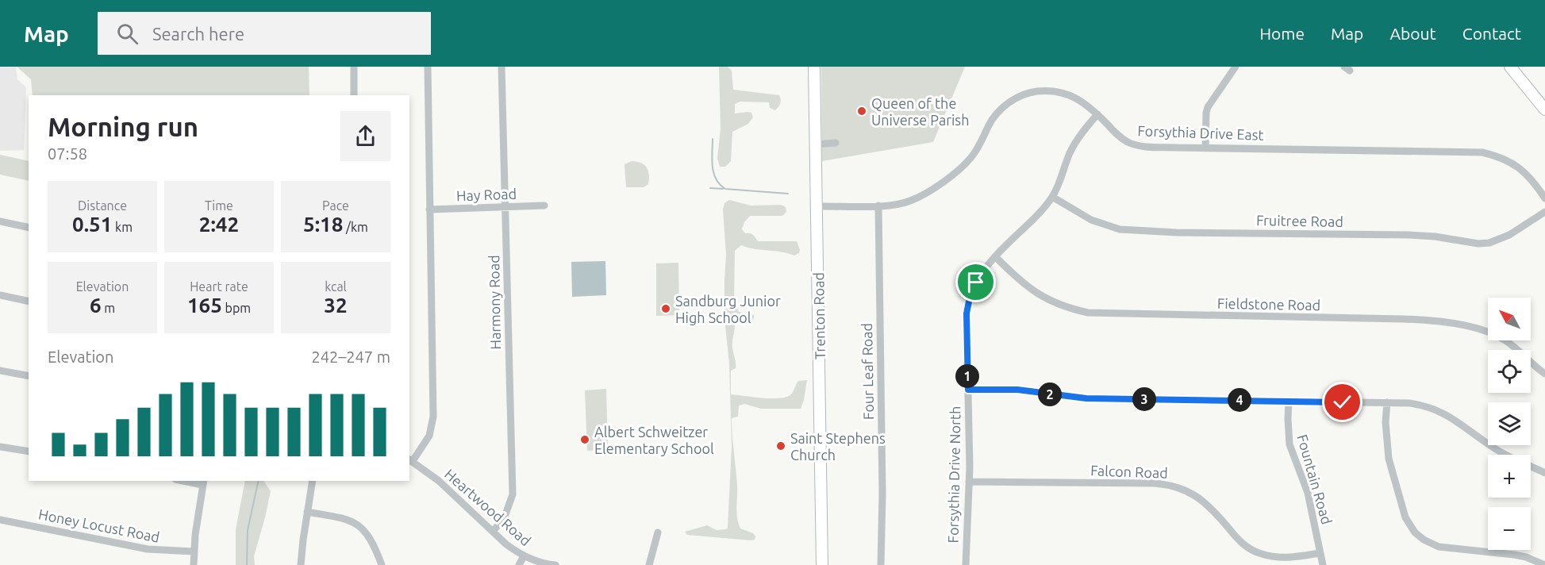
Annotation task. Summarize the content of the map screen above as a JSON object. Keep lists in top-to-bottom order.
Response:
{
  "streets": {
    "main road": ["Trenton Road"],
    "street": [
      "Forsythia Drive East",
      "Hay Road",
      "Fruitree Road",
      "Harmony Road",
      "Fieldstone Road",
      "Four Leaf Road",
      "Falcon Road",
      "Forsythia Drive North",
      "Fountain Road",
      "Heartwood Road",
      "Honey Locust Road"
    ]
  },
  "crossings": [
    ["Forsythia Drive East", "Trenton Road"],
    ["Forsythia Drive East", "Four Leaf Road"],
    ["Forsythia Drive East", "Forsythia Drive North"],
    ["Hay Road", "Harmony Road"],
    ["Fruitree Road", "Forsythia Drive North"],
    ["Harmony Road", "Heartwood Road"],
    ["Fieldstone Road", "Forsythia Drive North"],
    ["Falcon Road", "Forsythia Drive North"],
    ["Falcon Road", "Fountain Road"]
  ],
  "places": [
    "Queen of the Universe Parish",
    "Sandburg Junior High School",
    "Albert Schweitzer Elementary School",
    "Saint Stephens Church"
  ],
  "north": "top left",
  "page": {
    "header": "Map",
    "search": "Search here",
    "nav": [
      "Home",
      "Map",
      "About",
      "Contact"
    ],
    "heading": ["Morning run", "07:58"],
    "stats": [
      ["Distance", "0.51 km"],
      ["Time", "2:42"],
      ["Pace", "5:18 /km"],
      ["Elevation", "6 m"],
      ["Heart rate", "165 bpm"],
      ["kcal", "32"]
    ],
    "map_buttons": ["+", "−"],
    "chart": ["Elevation", "242–247 m"],
    "pins": [
      "1",
      "2",
      "3",
      "4"
    ]
  }
}
